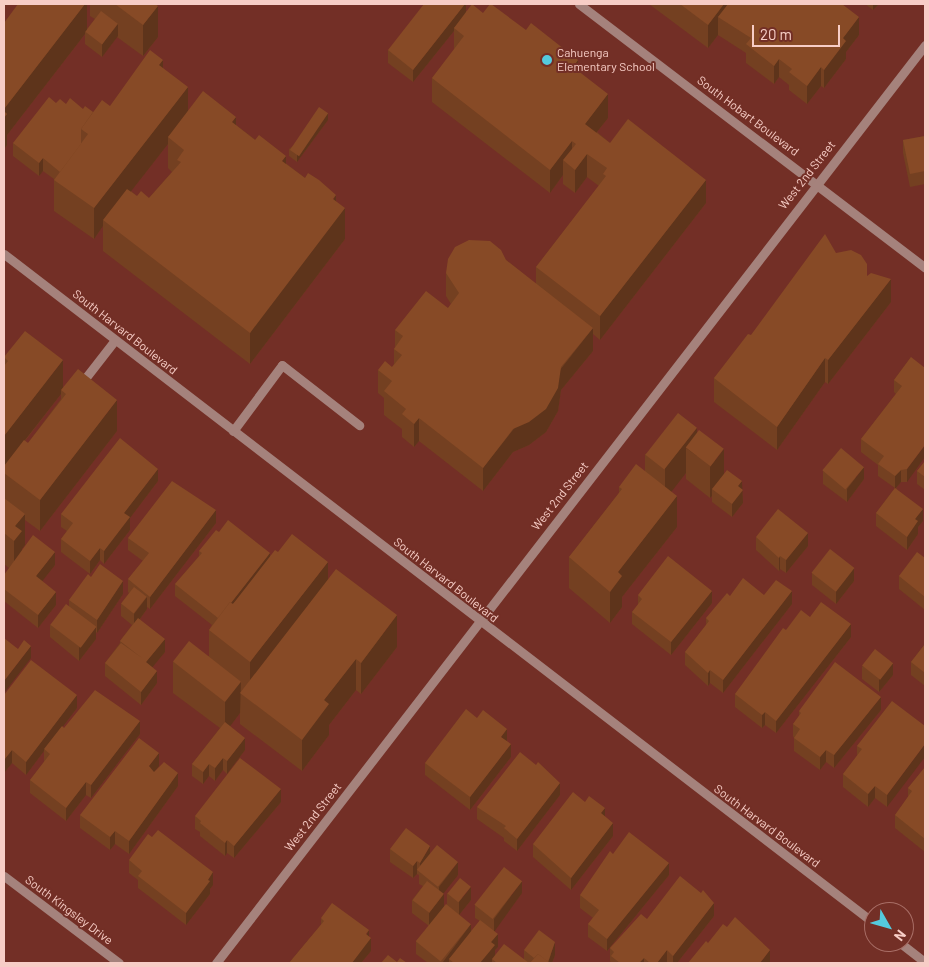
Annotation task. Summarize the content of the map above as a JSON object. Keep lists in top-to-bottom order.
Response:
{
  "streets": {
    "street": [
      "South Hobart Boulevard",
      "West 2nd Street",
      "South Harvard Boulevard",
      "South Kingsley Drive"
    ]
  },
  "crossings": [
    ["South Hobart Boulevard", "West 2nd Street"],
    ["West 2nd Street", "South Harvard Boulevard"]
  ],
  "places": ["Cahuenga Elementary School"],
  "scale_bar": "20 m",
  "north": "bottom right"
}
